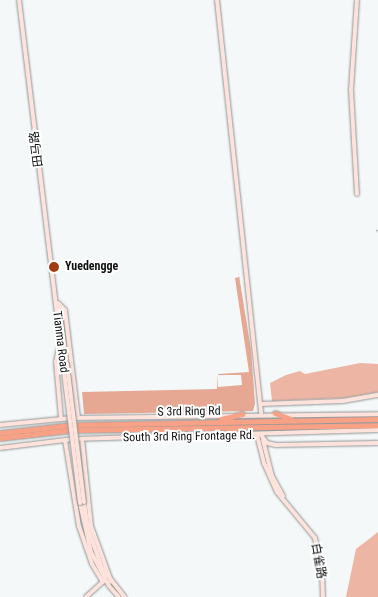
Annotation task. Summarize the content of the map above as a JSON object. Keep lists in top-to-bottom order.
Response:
{
  "streets": {
    "highway": ["S 3rd Ring Rd"],
    "street": [
      "田马路",
      "Tianma Road",
      "South 3rd Ring Frontage Rd.",
      "白雀路"
    ]
  },
  "crossings": [
    ["田马路", "Tianma Road"],
    ["S 3rd Ring Rd", "South 3rd Ring Frontage Rd."],
    ["South 3rd Ring Frontage Rd.", "白雀路"]
  ],
  "places": ["Yuedengge"]
}
